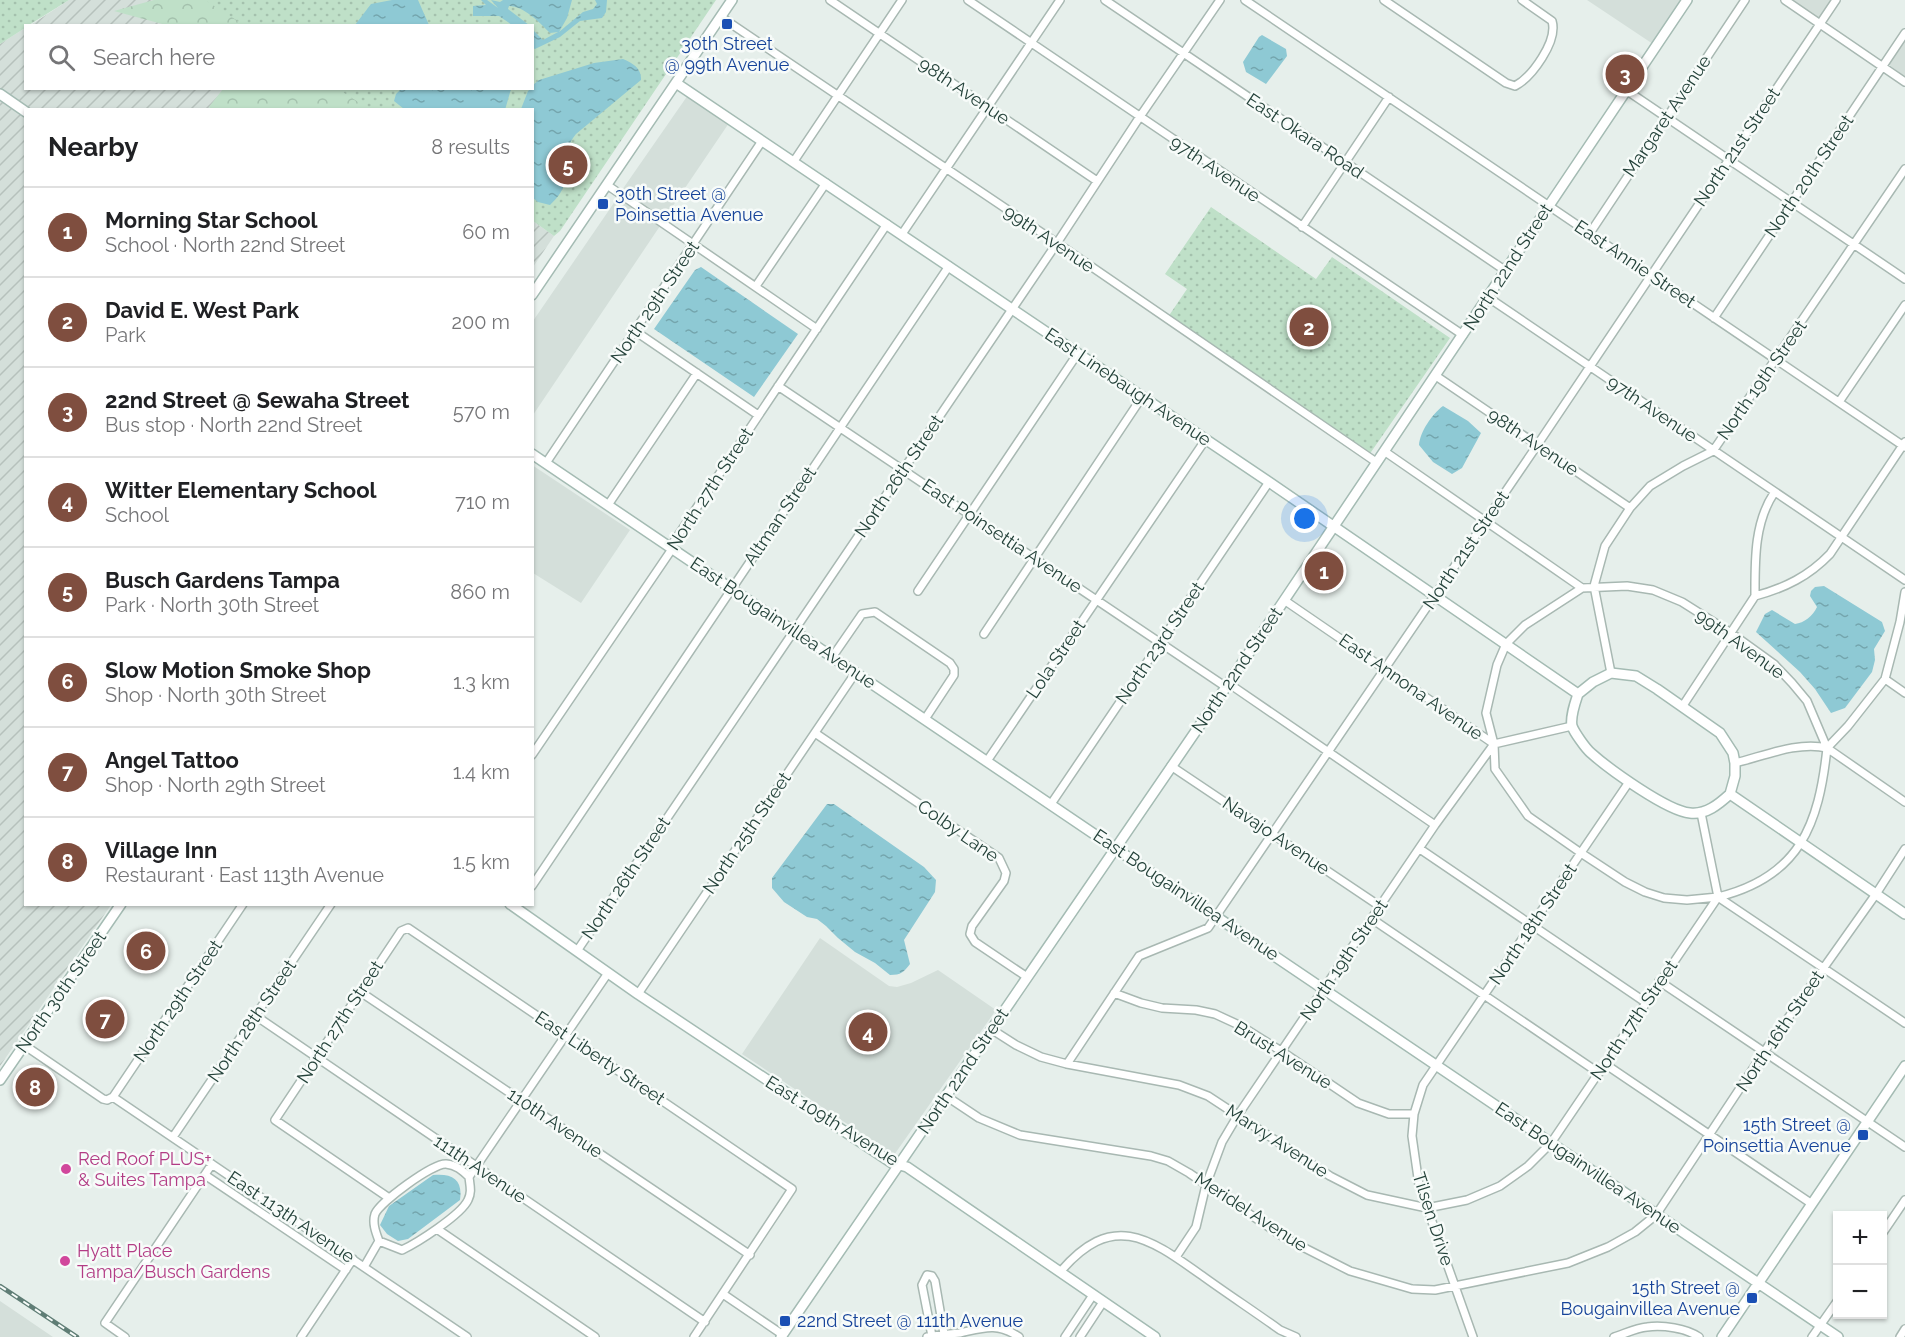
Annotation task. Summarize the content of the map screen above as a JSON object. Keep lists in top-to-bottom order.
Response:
{
  "streets": {
    "street": [
      "98th Avenue",
      "Margaret Avenue",
      "East Okara Road",
      "North 21st Street",
      "97th Avenue",
      "North 20th Street",
      "99th Avenue",
      "East Annie Street",
      "North 22nd Street",
      "North 29th Street",
      "North 19th Street",
      "East Linebaugh Avenue",
      "North 26th Street",
      "North 27th Street",
      "Altman Street",
      "East Poinsettia Avenue",
      "East Bougainvillea Avenue",
      "North 23rd Street",
      "Lola Street",
      "East Annona Avenue",
      "Colby Lane",
      "North 25th Street",
      "Navajo Avenue",
      "North 18th Street",
      "North 30th Street",
      "North 17th Street",
      "North 28th Street",
      "North 16th Street",
      "Brust Avenue",
      "East Liberty Street",
      "East 109th Avenue",
      "110th Avenue",
      "Marvy Avenue",
      "111th Avenue",
      "Meridel Avenue",
      "East 113th Avenue",
      "Tilsen Drive"
    ]
  },
  "crossings": [
    ["98th Avenue", "North 21st Street"],
    ["98th Avenue", "North 22nd Street"],
    ["98th Avenue", "North 19th Street"],
    ["98th Avenue", "North 26th Street"],
    ["Margaret Avenue", "East Annie Street"],
    ["East Okara Road", "North 22nd Street"],
    ["East Okara Road", "North 26th Street"],
    ["North 21st Street", "97th Avenue"],
    ["North 21st Street", "East Annie Street"],
    ["North 21st Street", "East Linebaugh Avenue"],
    ["North 21st Street", "East Poinsettia Avenue"],
    ["North 21st Street", "East Bougainvillea Avenue"],
    ["North 21st Street", "East Annona Avenue"],
    ["North 21st Street", "Navajo Avenue"],
    ["North 21st Street", "Brust Avenue"],
    ["North 21st Street", "Marvy Avenue"],
    ["97th Avenue", "North 22nd Street"],
    ["97th Avenue", "North 19th Street"],
    ["97th Avenue", "North 26th Street"],
    ["North 20th Street", "East Annie Street"],
    ["99th Avenue", "North 22nd Street"],
    ["99th Avenue", "North 19th Street"],
    ["99th Avenue", "North 26th Street"],
    ["East Annie Street", "North 22nd Street"],
    ["East Annie Street", "North 19th Street"],
    ["North 22nd Street", "East Linebaugh Avenue"],
    ["North 22nd Street", "East Poinsettia Avenue"],
    ["North 22nd Street", "East Bougainvillea Avenue"],
    ["North 22nd Street", "East Annona Avenue"],
    ["North 22nd Street", "Colby Lane"],
    ["North 22nd Street", "Navajo Avenue"],
    ["North 22nd Street", "East 109th Avenue"],
    ["North 22nd Street", "Marvy Avenue"],
    ["North 22nd Street", "Meridel Avenue"],
    ["North 29th Street", "East Linebaugh Avenue"],
    ["North 29th Street", "East Bougainvillea Avenue"],
    ["North 29th Street", "East 113th Avenue"],
    ["North 19th Street", "East Poinsettia Avenue"],
    ["North 19th Street", "East Bougainvillea Avenue"],
    ["North 19th Street", "East Annona Avenue"],
    ["North 19th Street", "Navajo Avenue"],
    ["North 19th Street", "Brust Avenue"],
    ["North 19th Street", "Marvy Avenue"],
    ["North 19th Street", "Meridel Avenue"],
    ["East Linebaugh Avenue", "North 26th Street"],
    ["East Linebaugh Avenue", "North 27th Street"],
    ["East Linebaugh Avenue", "Altman Street"],
    ["East Linebaugh Avenue", "North 23rd Street"],
    ["East Linebaugh Avenue", "Lola Street"],
    ["North 26th Street", "East Poinsettia Avenue"],
    ["North 26th Street", "East Bougainvillea Avenue"],
    ["North 26th Street", "East 109th Avenue"],
    ["North 27th Street", "East Poinsettia Avenue"],
    ["North 27th Street", "East Bougainvillea Avenue"],
    ["North 27th Street", "East Liberty Street"],
    ["North 27th Street", "110th Avenue"],
    ["North 27th Street", "111th Avenue"],
    ["Altman Street", "East Poinsettia Avenue"],
    ["Altman Street", "East Bougainvillea Avenue"],
    ["East Poinsettia Avenue", "North 23rd Street"],
    ["East Poinsettia Avenue", "Lola Street"],
    ["East Bougainvillea Avenue", "North 23rd Street"],
    ["East Bougainvillea Avenue", "Lola Street"],
    ["East Bougainvillea Avenue", "North 25th Street"],
    ["East Bougainvillea Avenue", "North 18th Street"],
    ["East Bougainvillea Avenue", "North 17th Street"],
    ["East Bougainvillea Avenue", "North 16th Street"],
    ["East Bougainvillea Avenue", "Marvy Avenue"],
    ["East Bougainvillea Avenue", "Meridel Avenue"],
    ["East Bougainvillea Avenue", "Tilsen Drive"],
    ["East Annona Avenue", "North 18th Street"],
    ["East Annona Avenue", "North 17th Street"],
    ["Colby Lane", "North 25th Street"],
    ["North 25th Street", "East 109th Avenue"],
    ["North 18th Street", "Tilsen Drive"],
    ["North 30th Street", "East 113th Avenue"],
    ["North 17th Street", "Marvy Avenue"],
    ["North 28th Street", "111th Avenue"],
    ["North 28th Street", "East 113th Avenue"],
    ["North 16th Street", "Meridel Avenue"],
    ["Brust Avenue", "Tilsen Drive"],
    ["East Liberty Street", "110th Avenue"],
    ["Marvy Avenue", "Tilsen Drive"],
    ["Meridel Avenue", "Tilsen Drive"]
  ],
  "places": {
    "transit": [
      "30th Street @ 99th Avenue",
      "30th Street @ Poinsettia Avenue",
      "15th Street @ Poinsettia Avenue",
      "15th Street @ Bougainvillea Avenue",
      "22nd Street @ 111th Avenue"
    ],
    "other": ["Red Roof PLUS+ & Suites Tampa", "Hyatt Place Tampa/Busch Gardens"]
  },
  "page": {
    "search": "Search here",
    "pins": [
      "3",
      "5",
      "2",
      "1",
      "6",
      "7",
      "4",
      "8"
    ],
    "heading": ["Nearby", "8 results"],
    "list": [
      {
        "mark": "1",
        "name": "Morning Star School",
        "note": "School · North 22nd Street",
        "value": "60 m"
      },
      {
        "mark": "2",
        "name": "David E. West Park",
        "note": "Park",
        "value": "200 m"
      },
      {
        "mark": "3",
        "name": "22nd Street @ Sewaha Street",
        "note": "Bus stop · North 22nd Street",
        "value": "570 m"
      },
      {
        "mark": "4",
        "name": "Witter Elementary School",
        "note": "School",
        "value": "710 m"
      },
      {
        "mark": "5",
        "name": "Busch Gardens Tampa",
        "note": "Park · North 30th Street",
        "value": "860 m"
      },
      {
        "mark": "6",
        "name": "Slow Motion Smoke Shop",
        "note": "Shop · North 30th Street",
        "value": "1.3 km"
      },
      {
        "mark": "7",
        "name": "Angel Tattoo",
        "note": "Shop · North 29th Street",
        "value": "1.4 km"
      },
      {
        "mark": "8",
        "name": "Village Inn",
        "note": "Restaurant · East 113th Avenue",
        "value": "1.5 km"
      }
    ],
    "map_buttons": ["+", "−"]
  }
}
